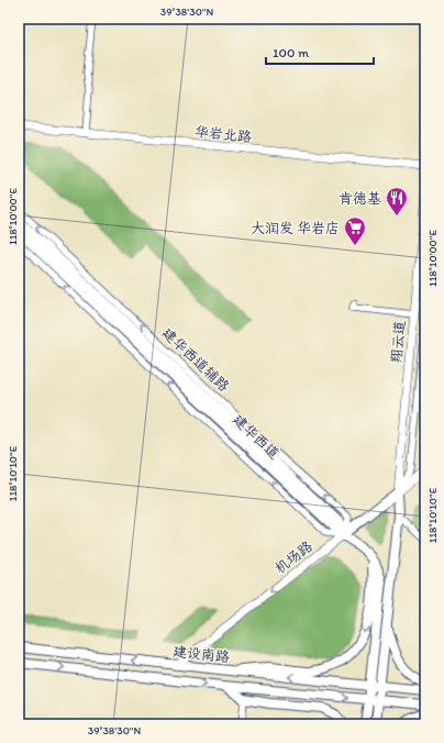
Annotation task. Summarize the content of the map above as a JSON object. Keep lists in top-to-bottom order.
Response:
{
  "streets": {
    "main road": ["建华西道", "机场路", "建设南路"],
    "street": ["华岩北路", "翔云道", "建华西道辅路"]
  },
  "crossings": [
    ["翔云道", "机场路"],
    ["建华西道辅路", "建华西道"],
    ["建华西道辅路", "机场路"],
    ["建华西道", "机场路"],
    ["建华西道", "建设南路"],
    ["机场路", "建设南路"]
  ],
  "one_way": ["机场路"],
  "places": {
    "restaurant": ["肯德基"],
    "supermarket": ["大润发 华岩店"]
  },
  "scale_bar": "100 m",
  "coordinates": ["39°38'30\"N", "118°10'00\"E", "118°10'10\"E"]
}
